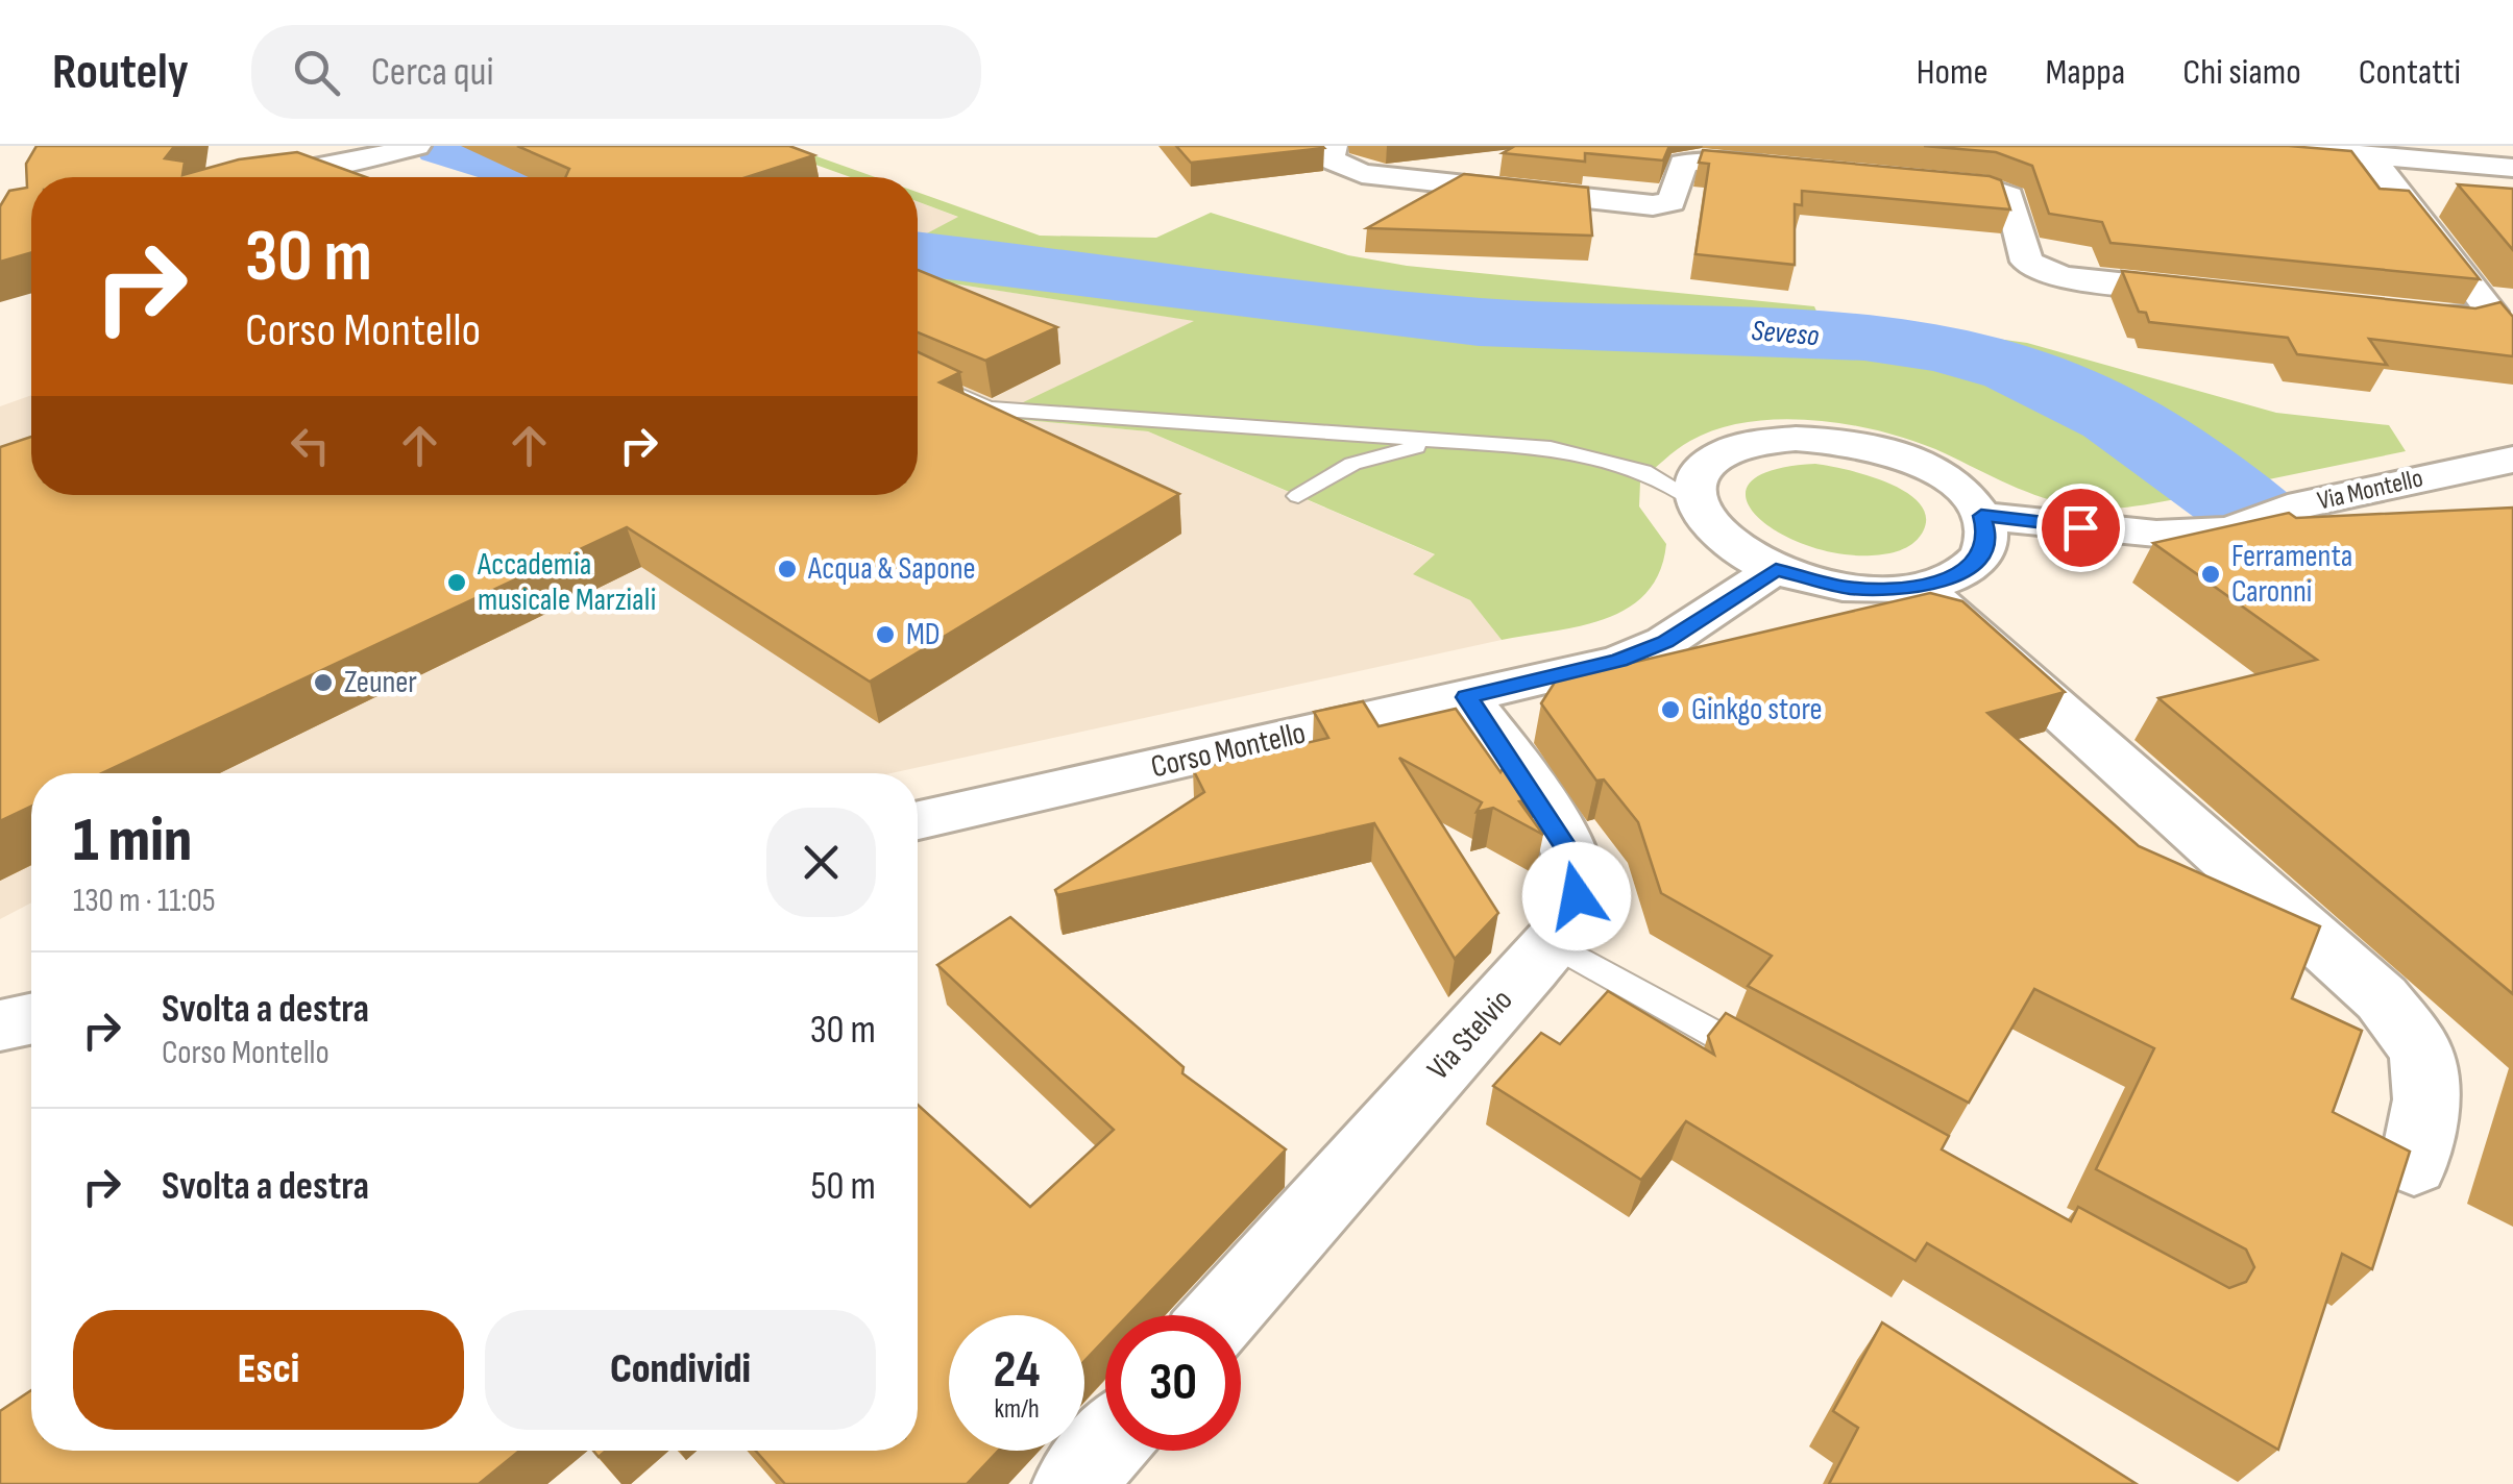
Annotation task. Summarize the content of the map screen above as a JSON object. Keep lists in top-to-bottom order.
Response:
{
  "streets": {
    "street": ["Via Montello", "Corso Montello", "Via Stelvio"]
  },
  "crossings": [
    ["Corso Montello", "Via Stelvio"]
  ],
  "water": ["Seveso"],
  "places": [
    "Acqua & Sapone",
    "Ferramenta Caronni",
    "Accademia musicale Marziali",
    "MD",
    "Zeuner",
    "Ginkgo store"
  ],
  "page": {
    "header": "Routely",
    "search": "Cerca qui",
    "nav": [
      "Home",
      "Mappa",
      "Chi siamo",
      "Contatti"
    ],
    "turn": ["30 m", "Corso Montello"],
    "heading": ["1 min", "130 m · 11:05"],
    "list": [
      {
        "name": "Svolta a destra",
        "note": "Corso Montello",
        "value": "30 m"
      },
      {
        "name": "Svolta a destra",
        "value": "50 m"
      }
    ],
    "buttons": ["Esci", "Condividi"],
    "speed": "24 km/h",
    "limit": "30"
  }
}
